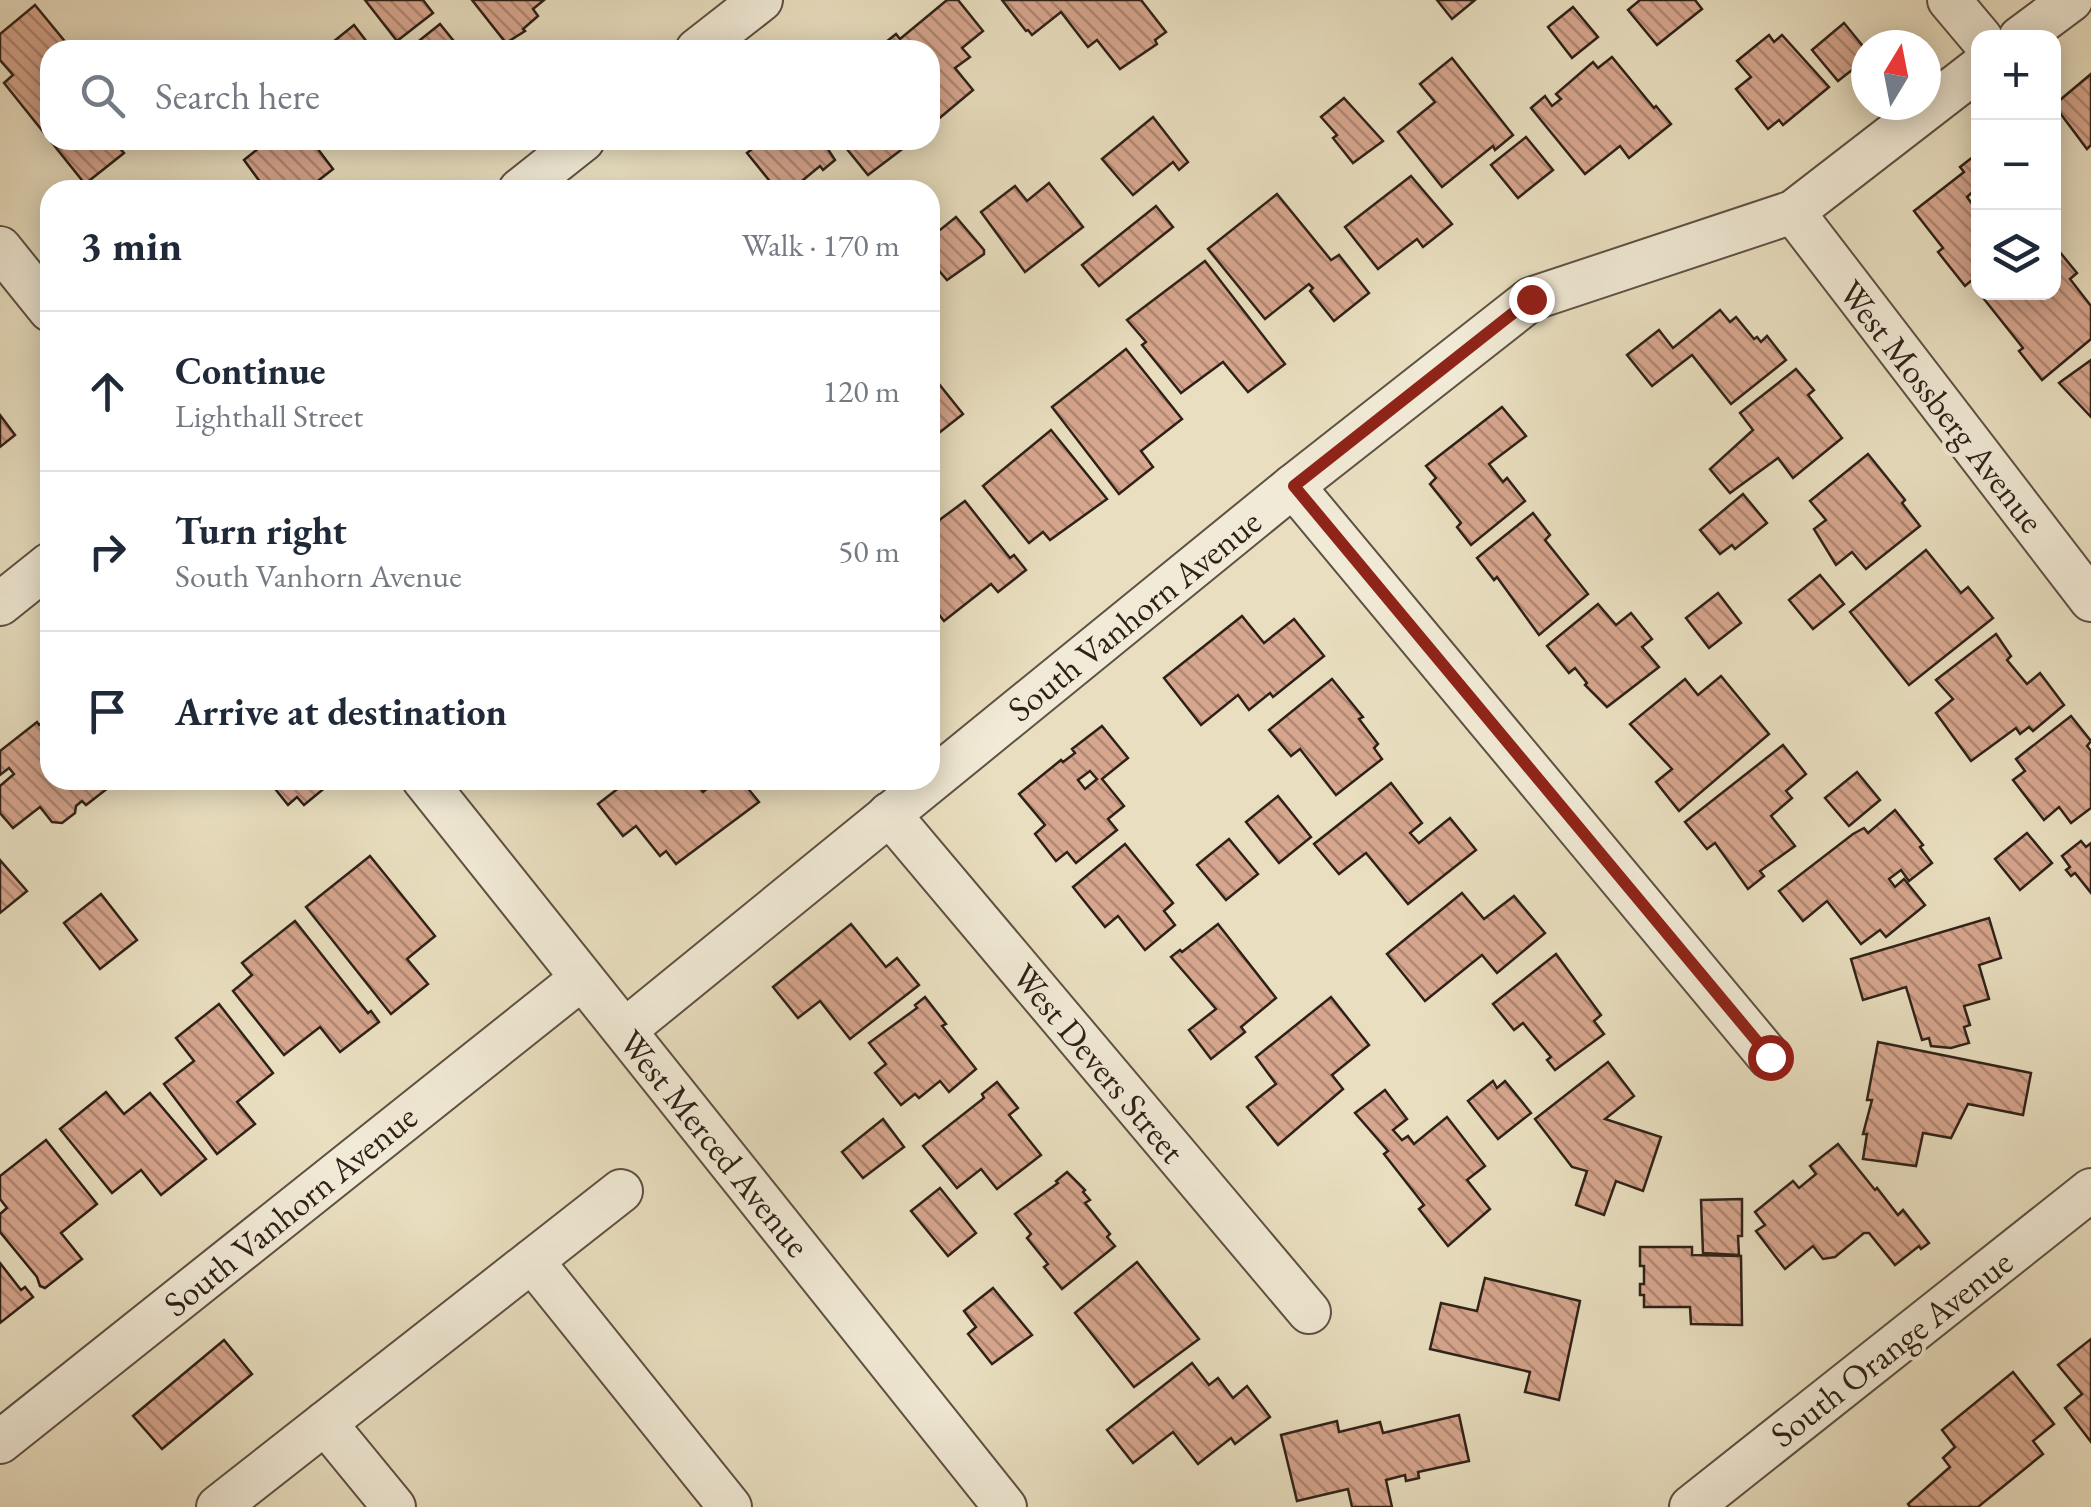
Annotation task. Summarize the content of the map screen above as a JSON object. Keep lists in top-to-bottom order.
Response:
{
  "streets": {
    "street": [
      "West Mossberg Avenue",
      "South Vanhorn Avenue",
      "West Devers Street",
      "West Merced Avenue",
      "South Orange Avenue"
    ]
  },
  "crossings": [
    ["West Mossberg Avenue", "South Vanhorn Avenue"],
    ["South Vanhorn Avenue", "West Devers Street"],
    ["South Vanhorn Avenue", "West Merced Avenue"]
  ],
  "north": "top",
  "page": {
    "map_buttons": ["+", "−"],
    "search": "Search here",
    "heading": ["3 min", "Walk · 170 m"],
    "list": [
      ["Continue", "Lighthall Street", "120 m"],
      ["Turn right", "South Vanhorn Avenue", "50 m"],
      "Arrive at destination"
    ]
  }
}
